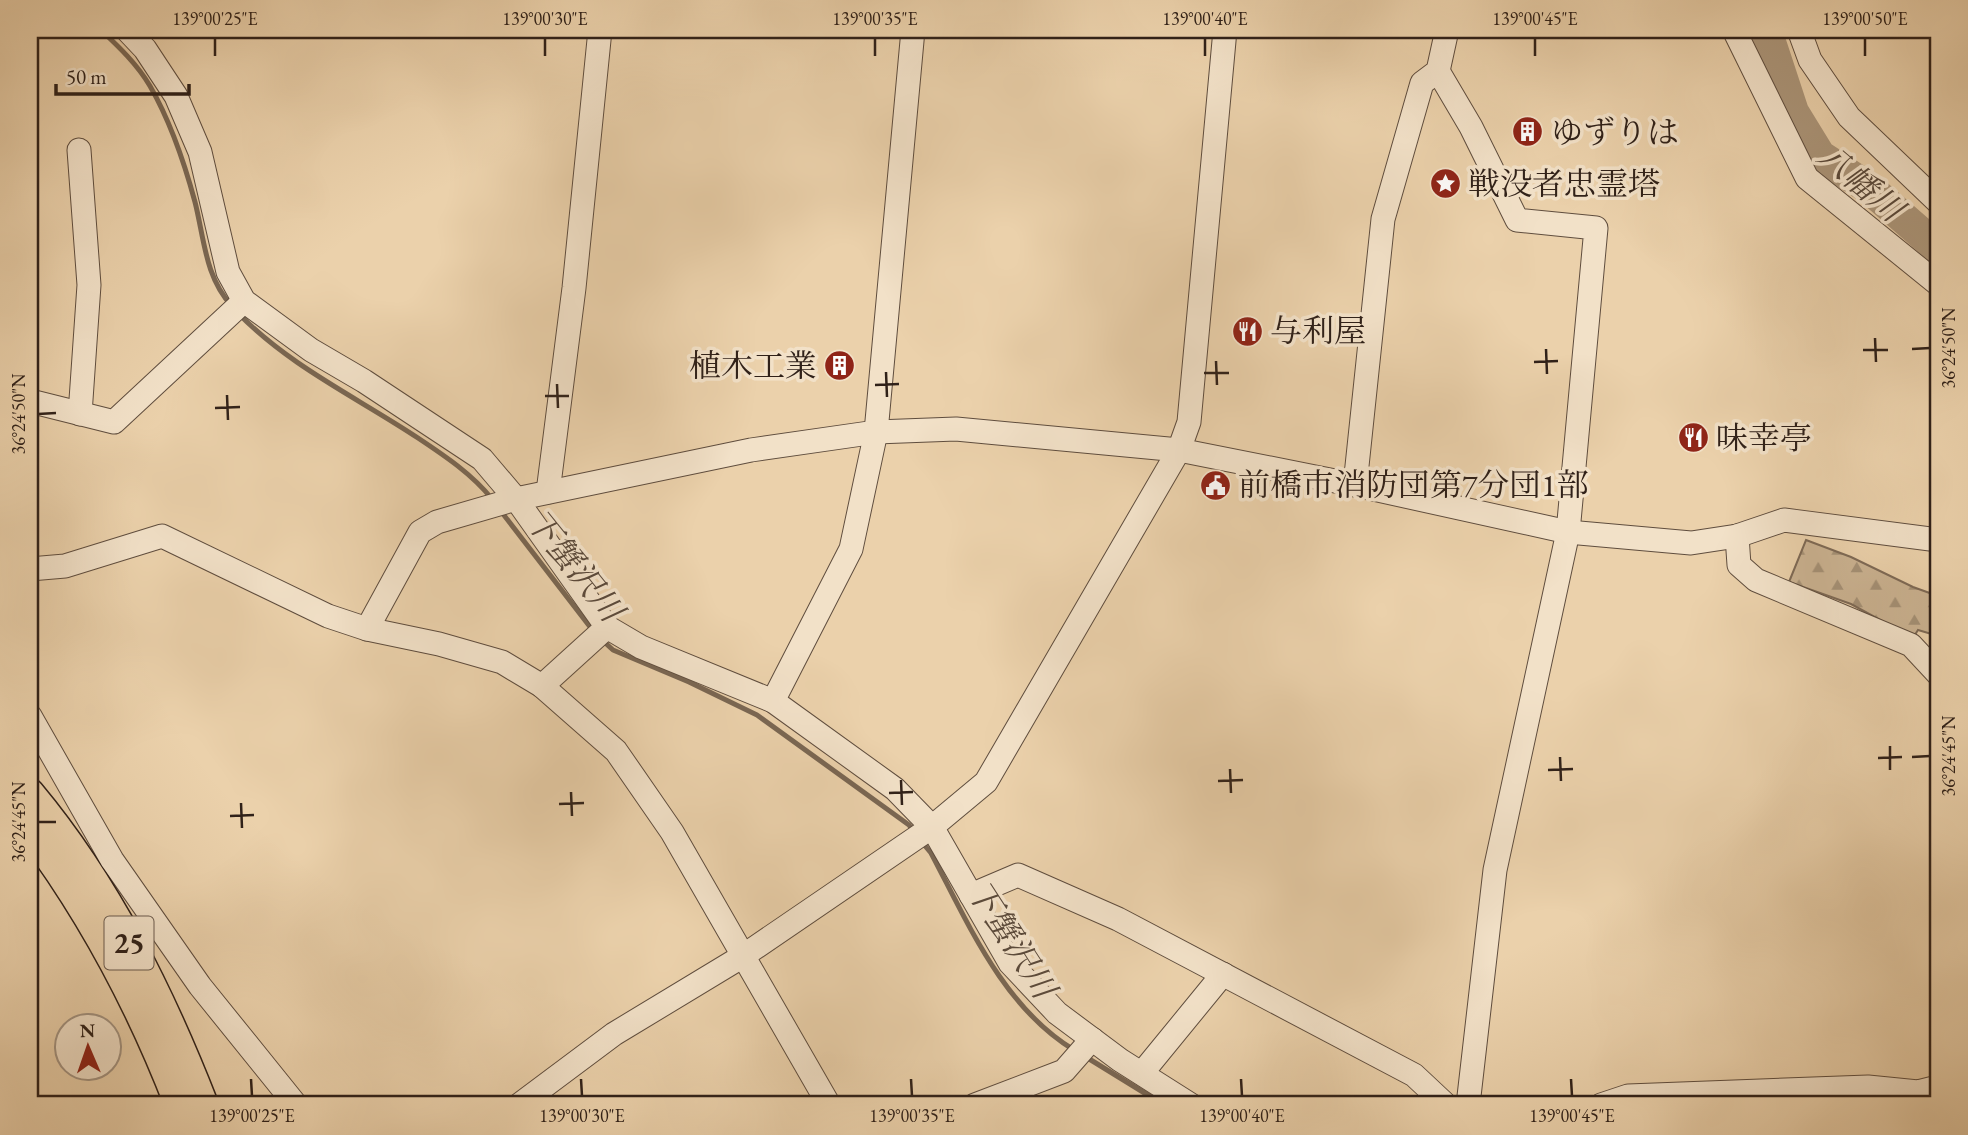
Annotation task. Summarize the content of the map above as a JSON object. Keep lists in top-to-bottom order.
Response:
{
  "streets": {
    "main road": ["25"]
  },
  "water": ["八幡川", "下蟹沢川"],
  "places": {
    "building": ["ゆずりは", "植木工業"],
    "place": ["戦没者忠霊塔"],
    "restaurant": ["与利屋", "味幸亭"],
    "public building": ["前橋市消防団第7分団1部"]
  },
  "scale_bar": "50 m",
  "north": "top",
  "coordinates": [
    "139°00'25\"E",
    "139°00'30\"E",
    "139°00'35\"E",
    "139°00'40\"E",
    "139°00'45\"E",
    "139°00'50\"E",
    "36°24'50\"N",
    "36°24'45\"N"
  ]
}
